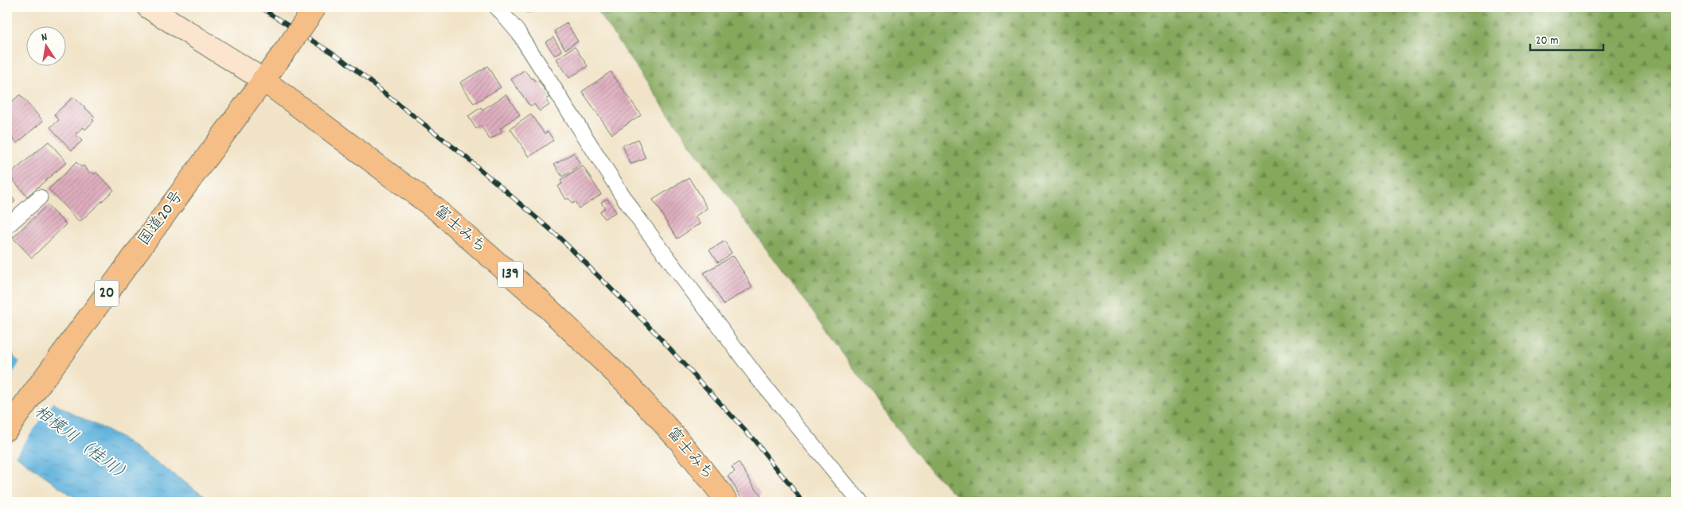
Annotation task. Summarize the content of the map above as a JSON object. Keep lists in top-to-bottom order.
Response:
{
  "streets": {
    "highway": [
      "国道20号",
      "富士みち",
      "139",
      "20"
    ]
  },
  "crossings": [
    ["国道20号", "富士みち"]
  ],
  "water": ["相模川（桂川）"],
  "scale_bar": "20 m",
  "north": "top"
}
